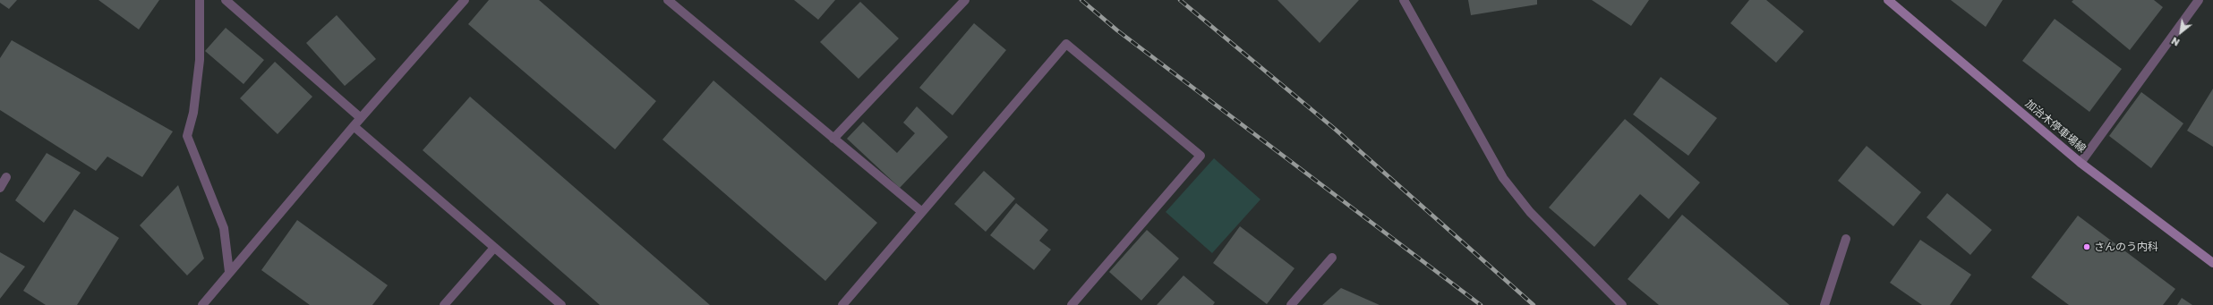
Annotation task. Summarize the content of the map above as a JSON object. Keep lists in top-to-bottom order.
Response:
{
  "streets": {
    "main road": ["加治木停車場線"]
  },
  "places": ["さんのう内科"],
  "north": "bottom left"
}
